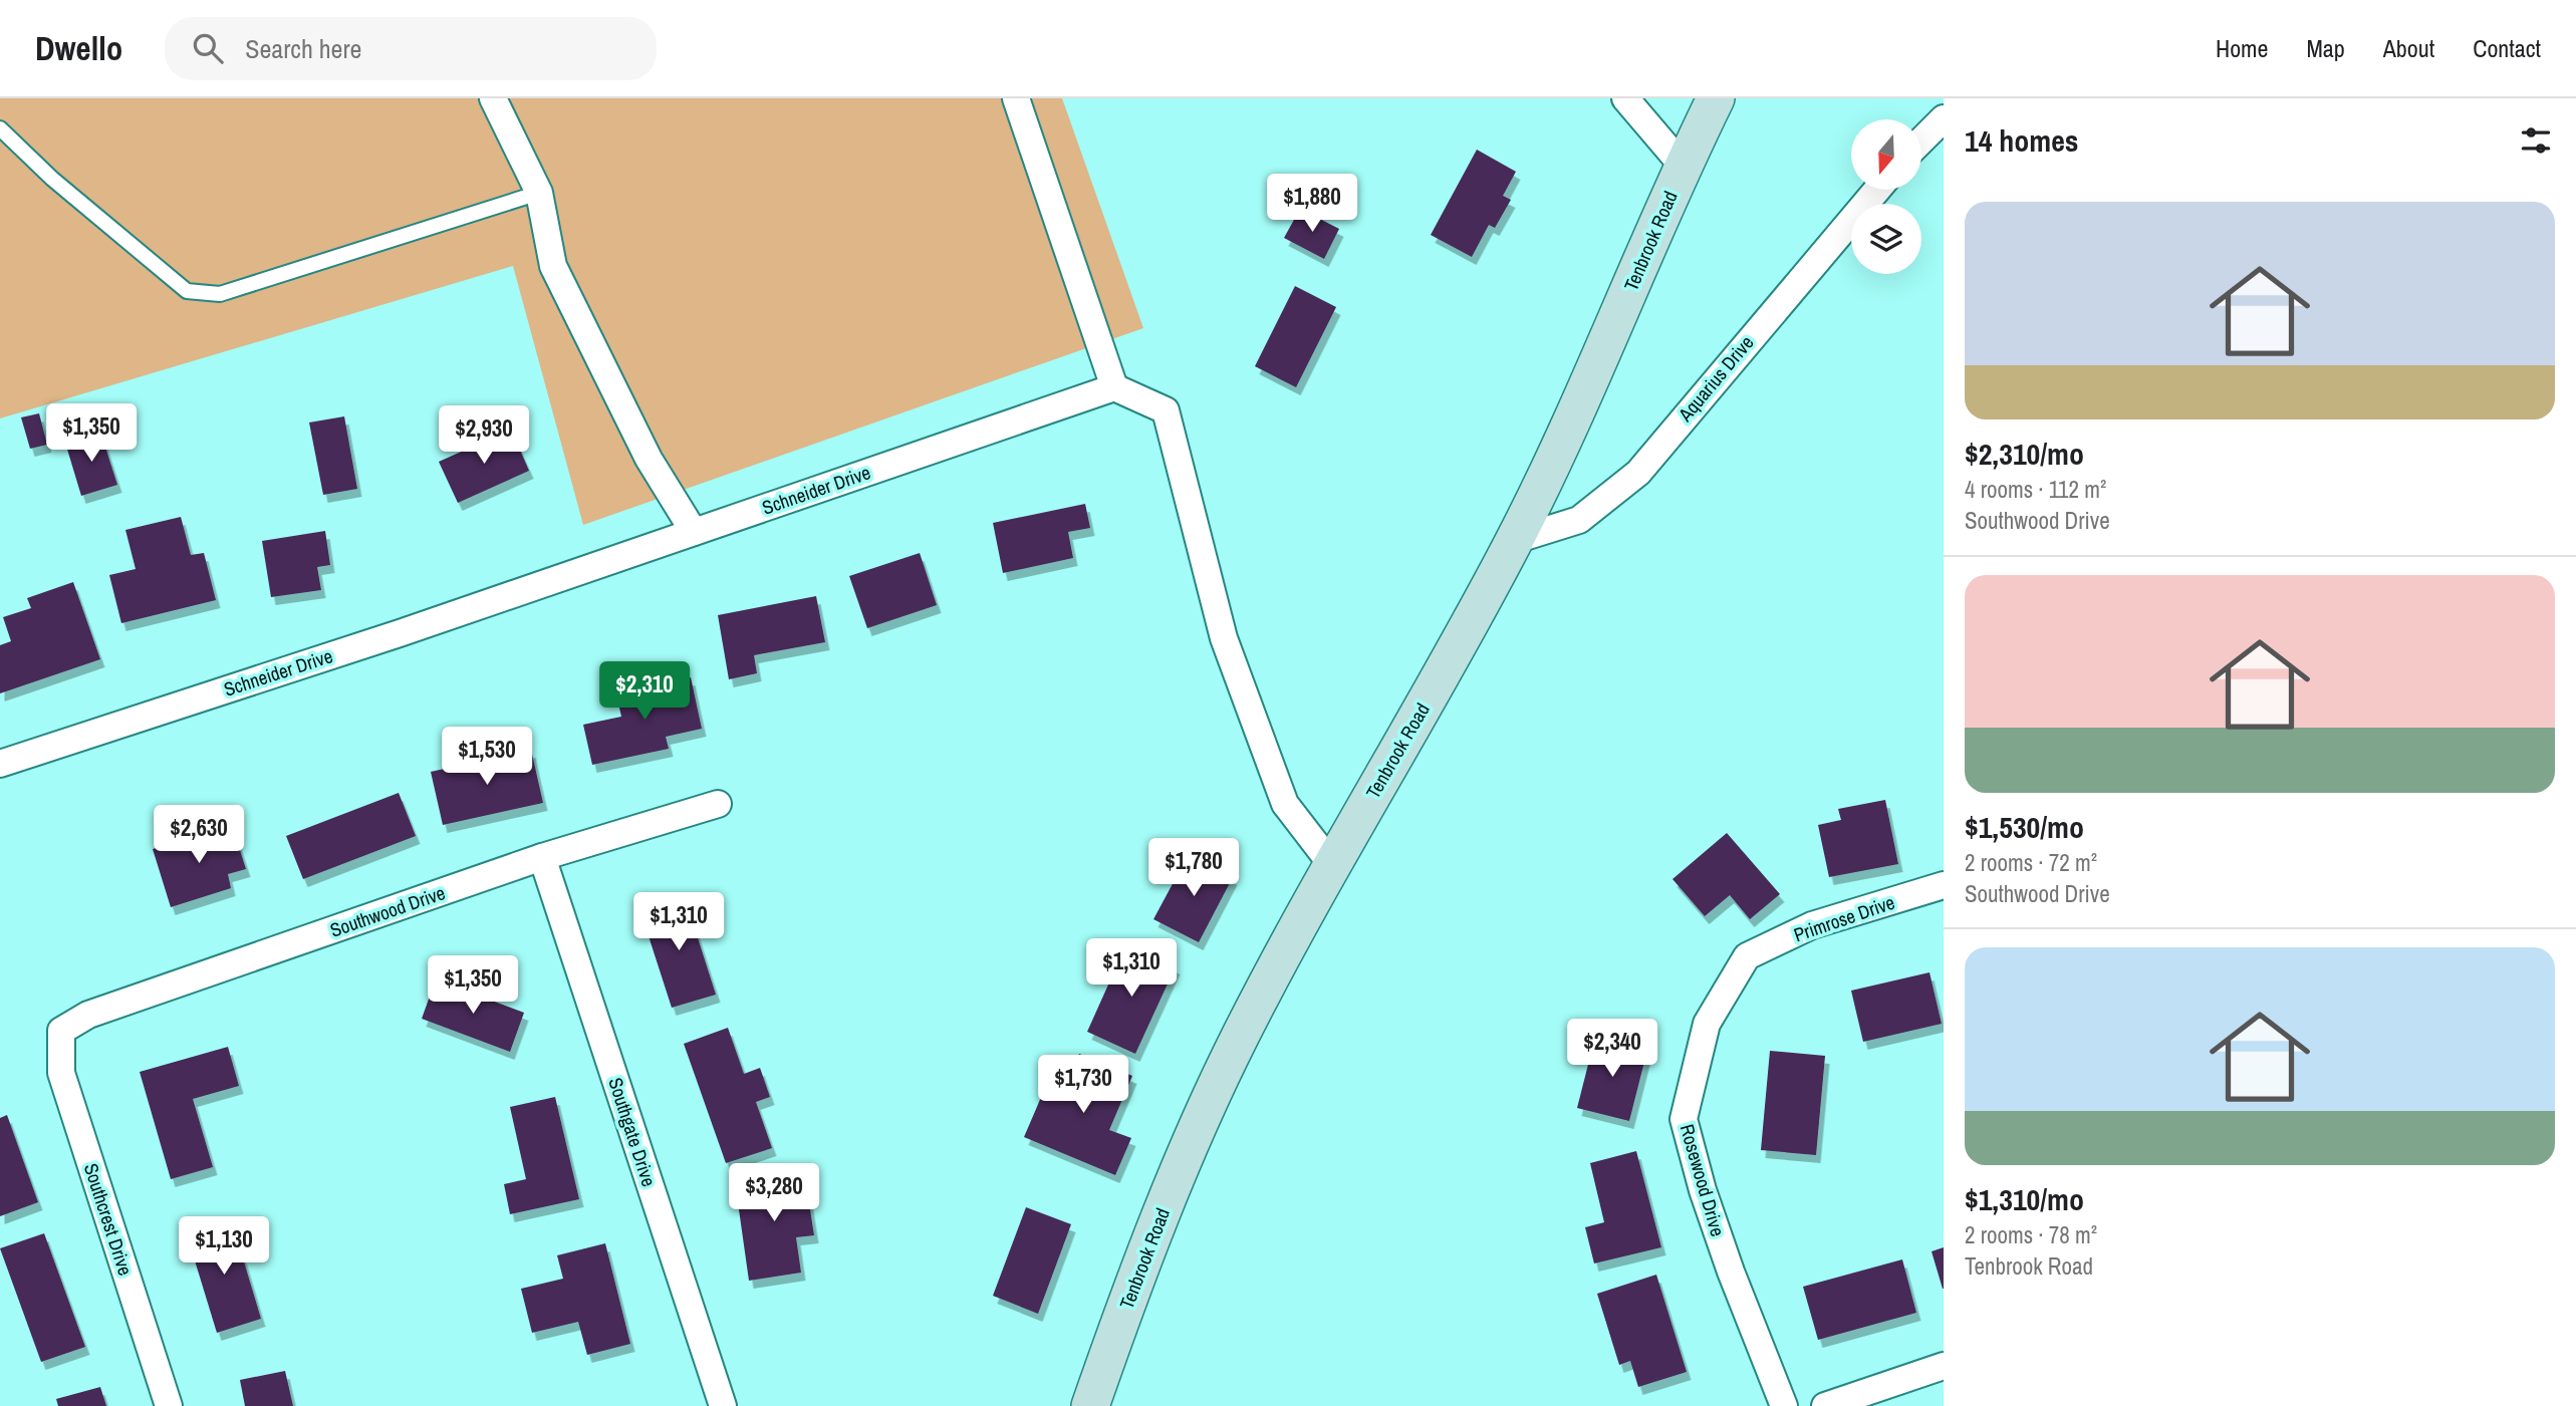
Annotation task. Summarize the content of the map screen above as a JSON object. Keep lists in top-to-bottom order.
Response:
{
  "streets": {
    "street": [
      "Tenbrook Road",
      "Aquarius Drive",
      "Schneider Drive",
      "Southwood Drive",
      "Primrose Drive",
      "Southgate Drive",
      "Rosewood Drive",
      "Southcrest Drive"
    ]
  },
  "crossings": [
    ["Tenbrook Road", "Aquarius Drive"],
    ["Southwood Drive", "Southgate Drive"],
    ["Southwood Drive", "Southcrest Drive"],
    ["Primrose Drive", "Rosewood Drive"]
  ],
  "north": "bottom",
  "page": {
    "header": "Dwello",
    "search": "Search here",
    "nav": [
      "Home",
      "Map",
      "About",
      "Contact"
    ],
    "heading": "14 homes",
    "price": [
      "$1,880",
      "$1,350",
      "$2,930",
      "$2,310",
      "$1,530",
      "$2,630",
      "$1,780",
      "$1,310",
      "$1,310",
      "$1,350",
      "$2,340",
      "$1,730",
      "$3,280",
      "$1,130"
    ],
    "list": [
      {
        "name": "$2,310/mo",
        "note": "4 rooms · 112 m² · Southwood Drive"
      },
      {
        "name": "$1,530/mo",
        "note": "2 rooms · 72 m² · Southwood Drive"
      },
      {
        "name": "$1,310/mo",
        "note": "2 rooms · 78 m² · Tenbrook Road"
      }
    ]
  }
}
